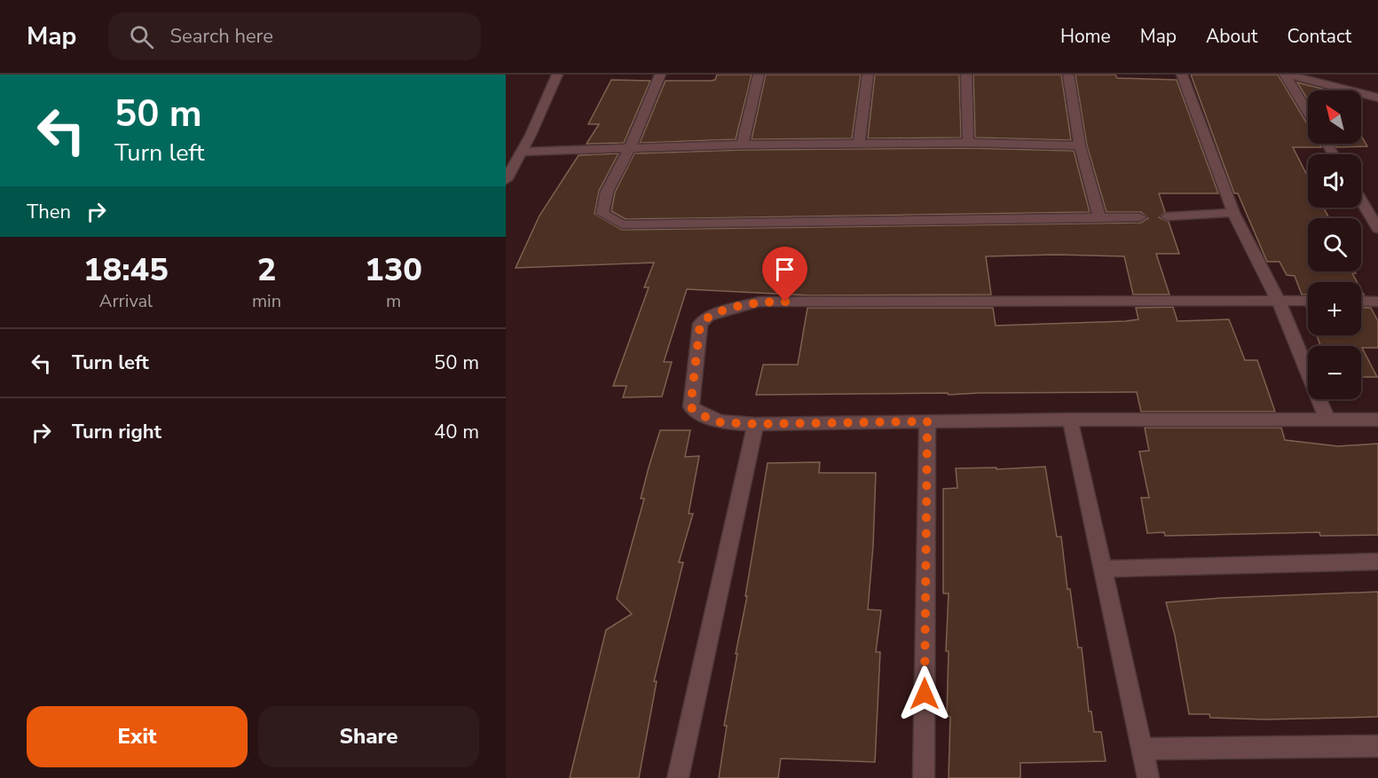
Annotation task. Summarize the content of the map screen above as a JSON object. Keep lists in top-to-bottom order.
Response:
{
  "north": "top left",
  "page": {
    "header": "Map",
    "search": "Search here",
    "nav": [
      "Home",
      "Map",
      "About",
      "Contact"
    ],
    "turn": ["50 m", "Turn left"],
    "map_buttons": ["+", "−"],
    "then": "Then",
    "eta": [
      "18:45",
      "Arrival",
      "2",
      "min",
      "130",
      "m"
    ],
    "list": [
      {
        "name": "Turn left",
        "value": "50 m"
      },
      {
        "name": "Turn right",
        "value": "40 m"
      }
    ],
    "buttons": ["Exit", "Share"]
  }
}
